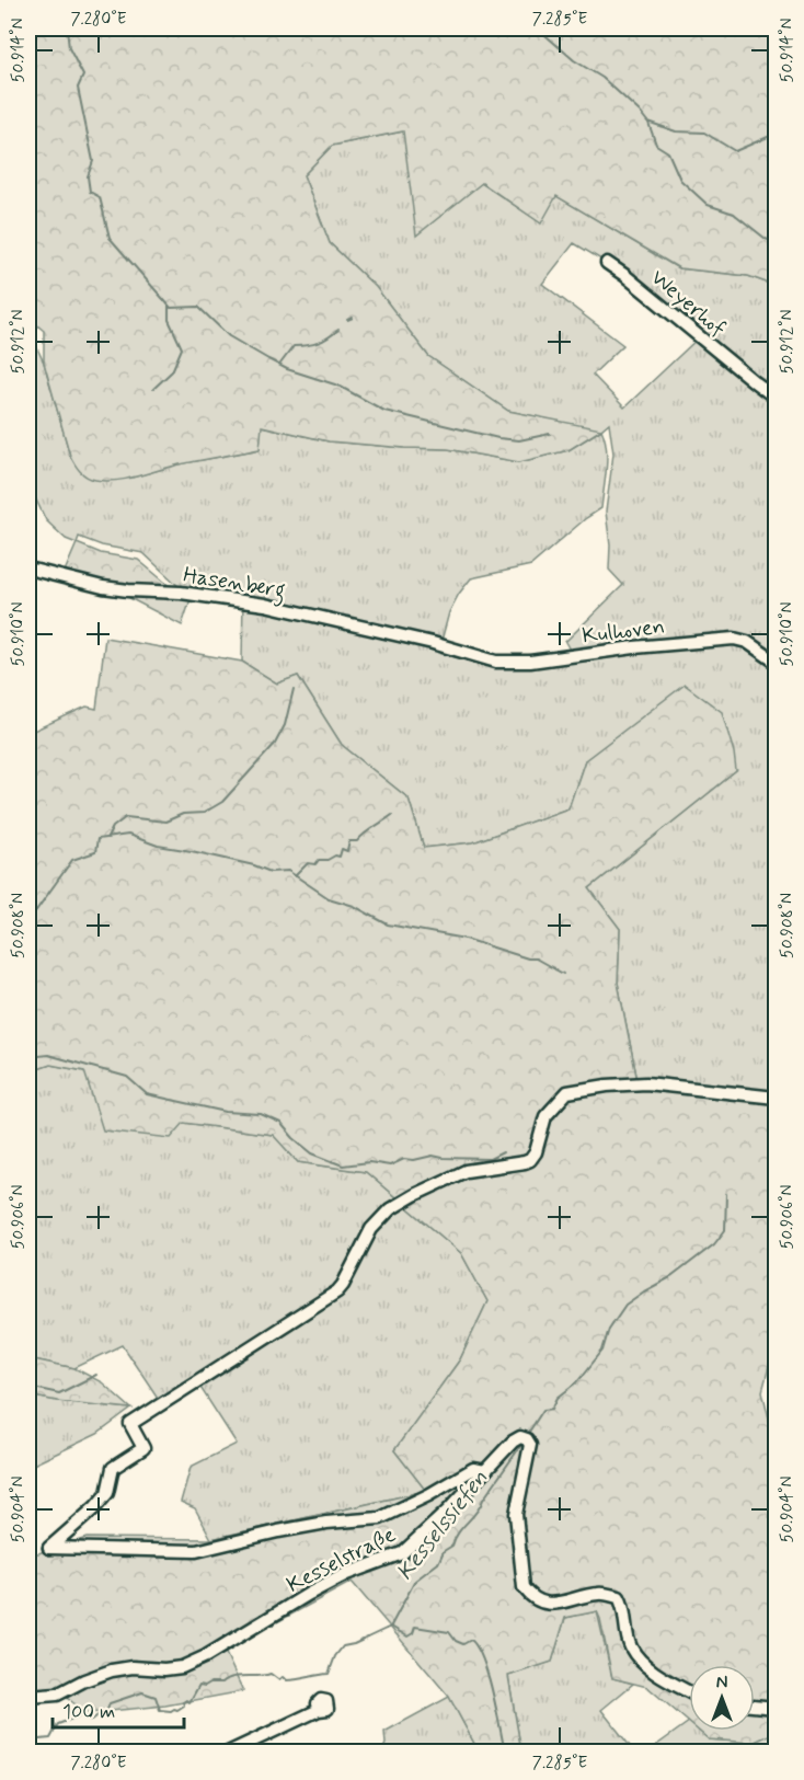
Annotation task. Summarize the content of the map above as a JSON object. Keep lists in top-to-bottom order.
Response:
{
  "streets": {
    "street": [
      "Weyerhof",
      "Hasenberg",
      "Kulhoven",
      "Kesselstraße"
    ]
  },
  "crossings": [
    ["Hasenberg", "Kulhoven"]
  ],
  "water": ["Kesselssiefen"],
  "scale_bar": "100 m",
  "north": "top",
  "coordinates": [
    "7.280°E",
    "7.285°E",
    "50.914°N",
    "50.912°N",
    "50.910°N",
    "50.908°N",
    "50.906°N",
    "50.904°N"
  ]
}
